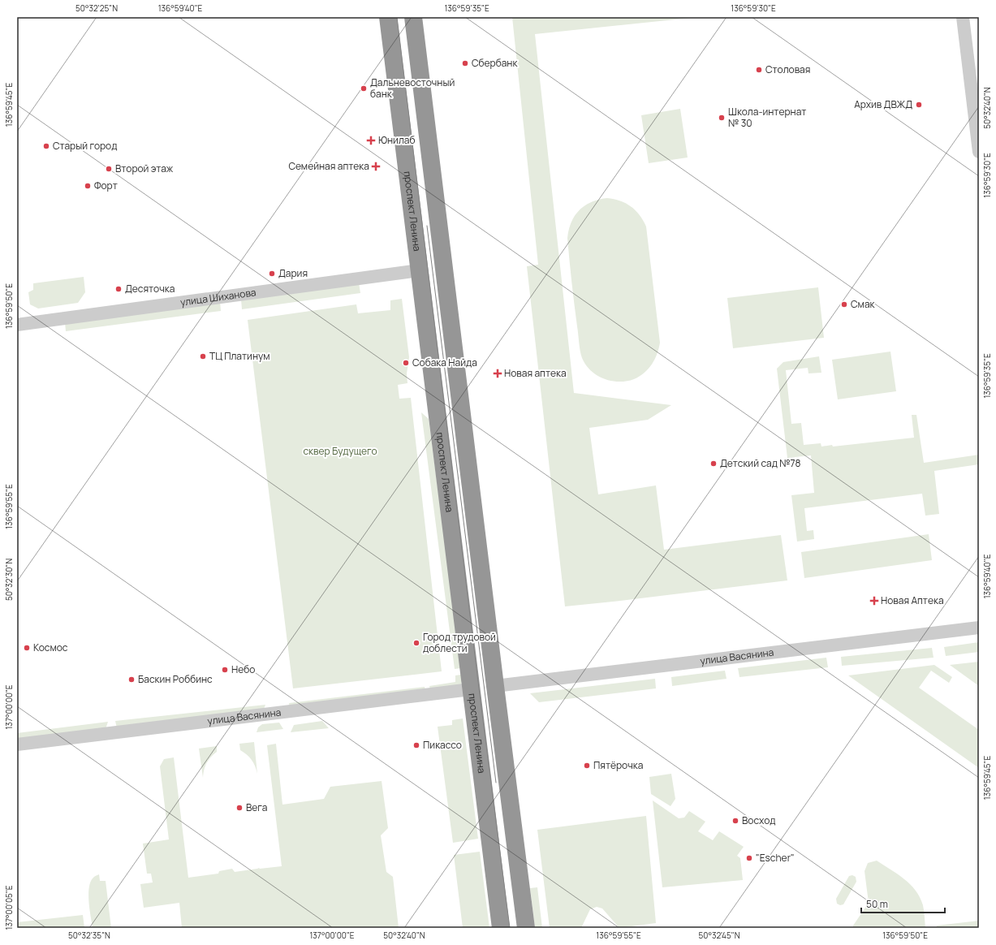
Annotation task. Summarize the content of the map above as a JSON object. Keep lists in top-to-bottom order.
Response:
{
  "streets": {
    "highway": ["проспект Ленина"],
    "street": ["улица Шиханова", "улица Васянина"]
  },
  "crossings": [
    ["проспект Ленина", "улица Шиханова"],
    ["проспект Ленина", "улица Васянина"]
  ],
  "parks": ["сквер Будущего"],
  "places": {
    "other": [
      "Сбербанк",
      "Столовая",
      "Дальневосточный банк",
      "Архив ДВЖД",
      "Школа-интернат № 30",
      "Старый город",
      "Второй этаж",
      "Форт",
      "Дария",
      "Десяточка",
      "Смак",
      "ТЦ Платинум",
      "Собака Найда",
      "Детский сад №78",
      "Город трудовой доблести",
      "Космос",
      "Небо",
      "Баскин Роббинс",
      "Пикассо",
      "Пятёрочка",
      "Вега",
      "Восход",
      "\"Escher\""
    ],
    "health": [
      "Юнилаб",
      "Семейная аптека",
      "Новая аптека",
      "Новая Аптека"
    ]
  },
  "scale_bar": "50 m",
  "coordinates": [
    "50°32'25\"N",
    "136°59'40\"E",
    "136°59'35\"E",
    "136°59'30\"E",
    "136°59'45\"E",
    "50°32'40\"N",
    "136°59'50\"E",
    "136°59'55\"E",
    "50°32'30\"N",
    "137°00'00\"E",
    "137°00'05\"E",
    "50°32'35\"N",
    "50°32'45\"N"
  ]
}
